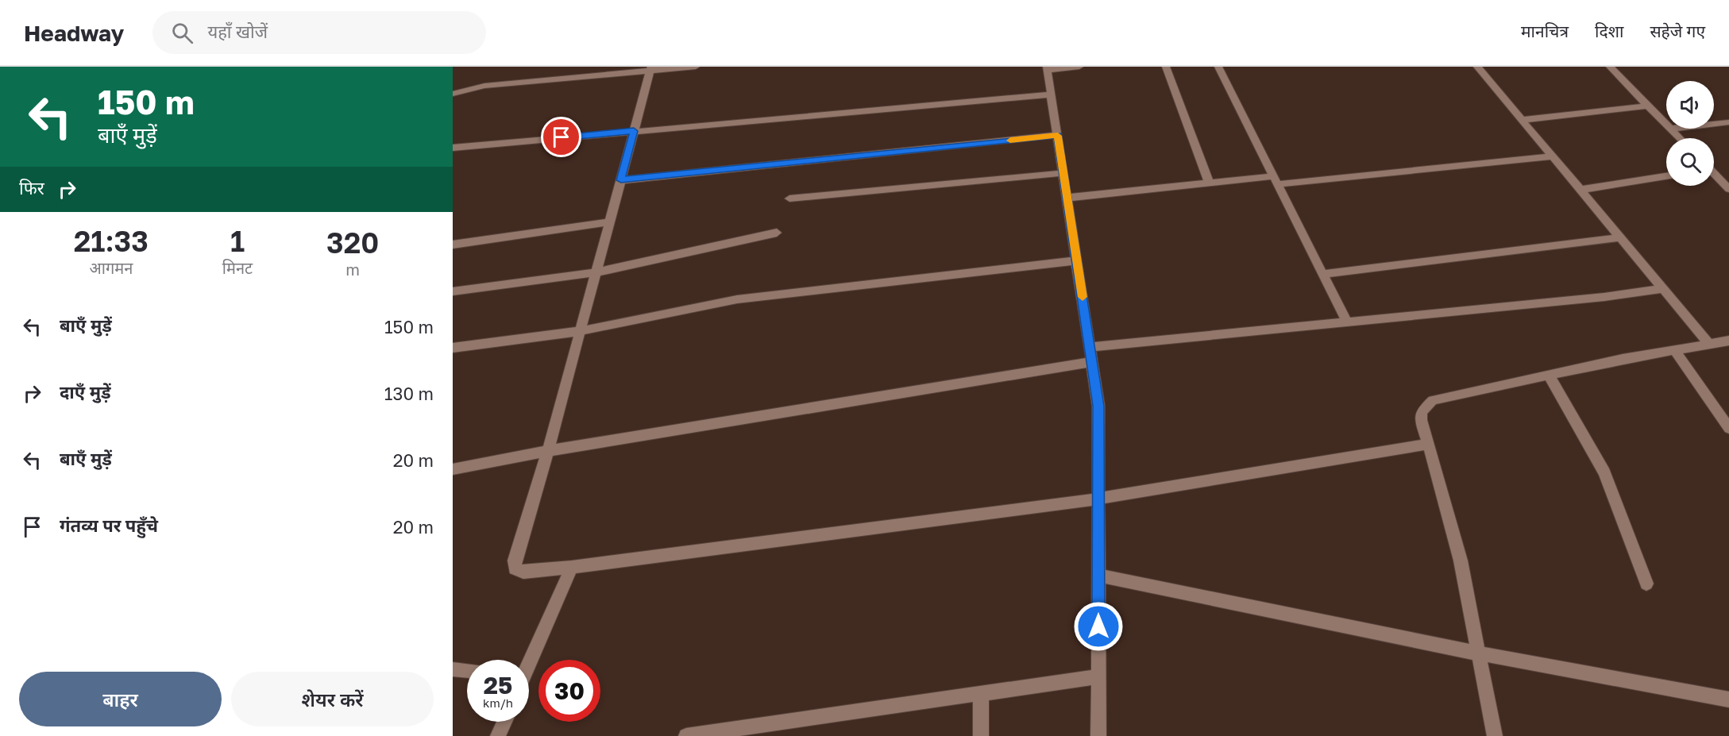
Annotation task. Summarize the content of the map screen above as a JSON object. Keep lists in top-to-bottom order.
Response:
{
  "page": {
    "header": "Headway",
    "search": "यहाँ खोजें",
    "nav": ["मानचित्र", "दिशा", "सहेजे गए"],
    "turn": ["150 m", "बाएँ मुड़ें"],
    "then": "फिर",
    "eta": [
      "21:33",
      "आगमन",
      "1",
      "मिनट",
      "320",
      "m"
    ],
    "list": [
      {
        "name": "बाएँ मुड़ें",
        "value": "150 m"
      },
      {
        "name": "दाएँ मुड़ें",
        "value": "130 m"
      },
      {
        "name": "बाएँ मुड़ें",
        "value": "20 m"
      },
      {
        "name": "गंतव्य पर पहुँचे",
        "value": "20 m"
      }
    ],
    "speed": "25 km/h",
    "limit": "30",
    "buttons": ["बाहर", "शेयर करें"]
  }
}
